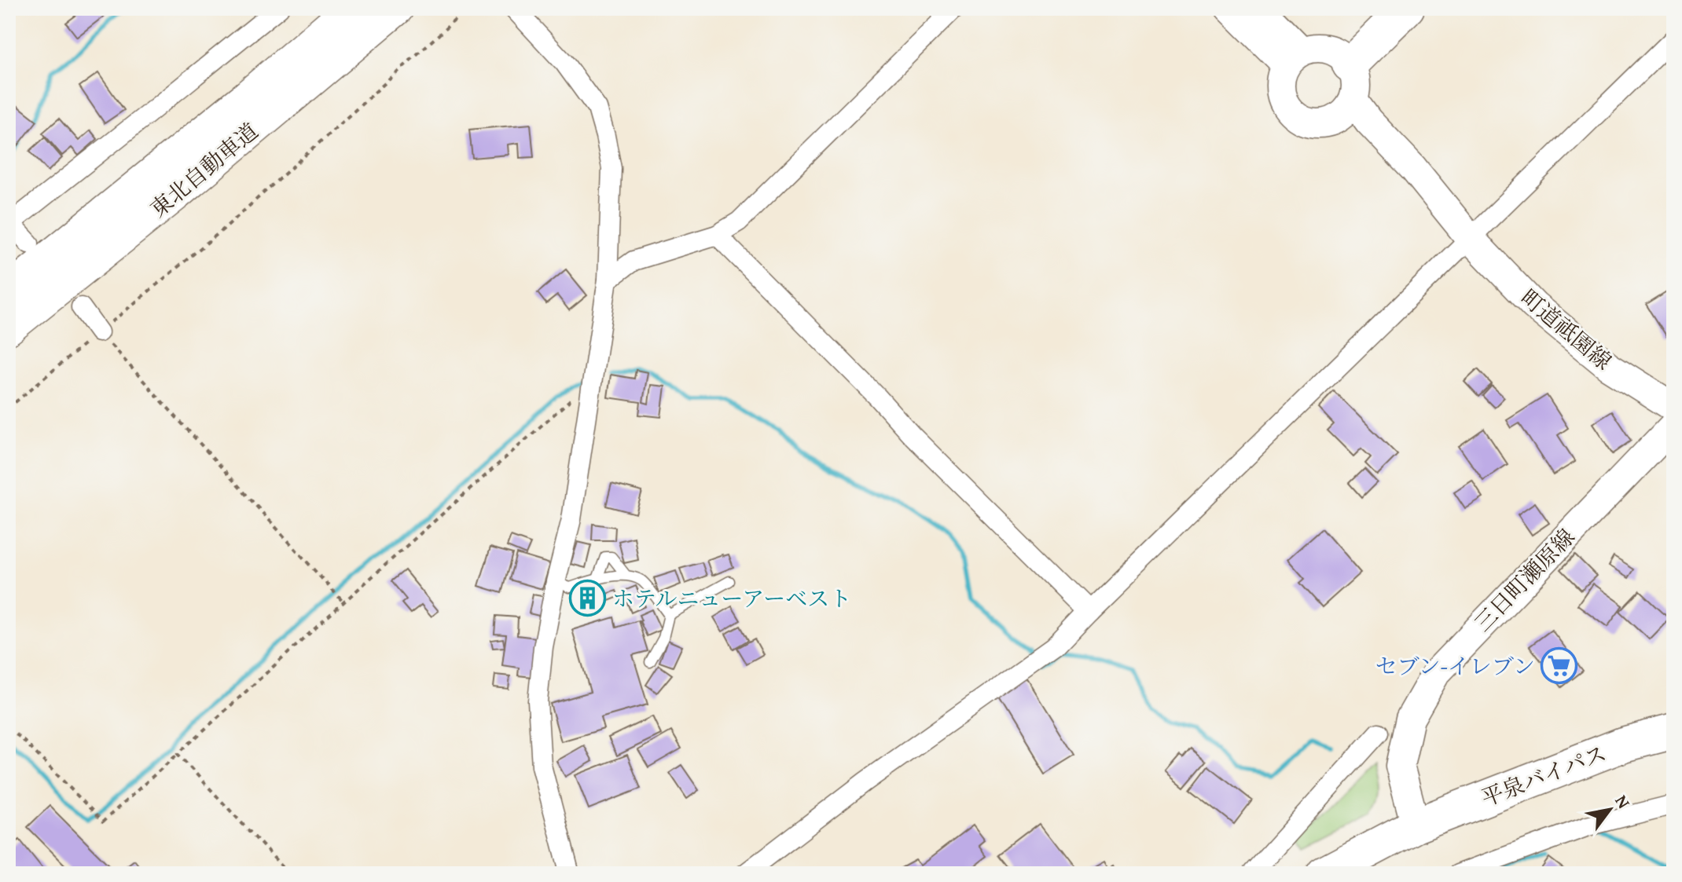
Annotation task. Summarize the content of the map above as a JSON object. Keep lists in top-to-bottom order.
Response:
{
  "streets": {
    "highway": ["東北自動車道", "平泉バイパス"],
    "street": ["町道祗園線", "三日町瀬原線"]
  },
  "crossings": [
    ["三日町瀬原線", "平泉バイパス"]
  ],
  "places": {
    "building": ["ホテルニューアーベスト"],
    "supermarket": ["セブン-イレブン"]
  },
  "north": "top right"
}
